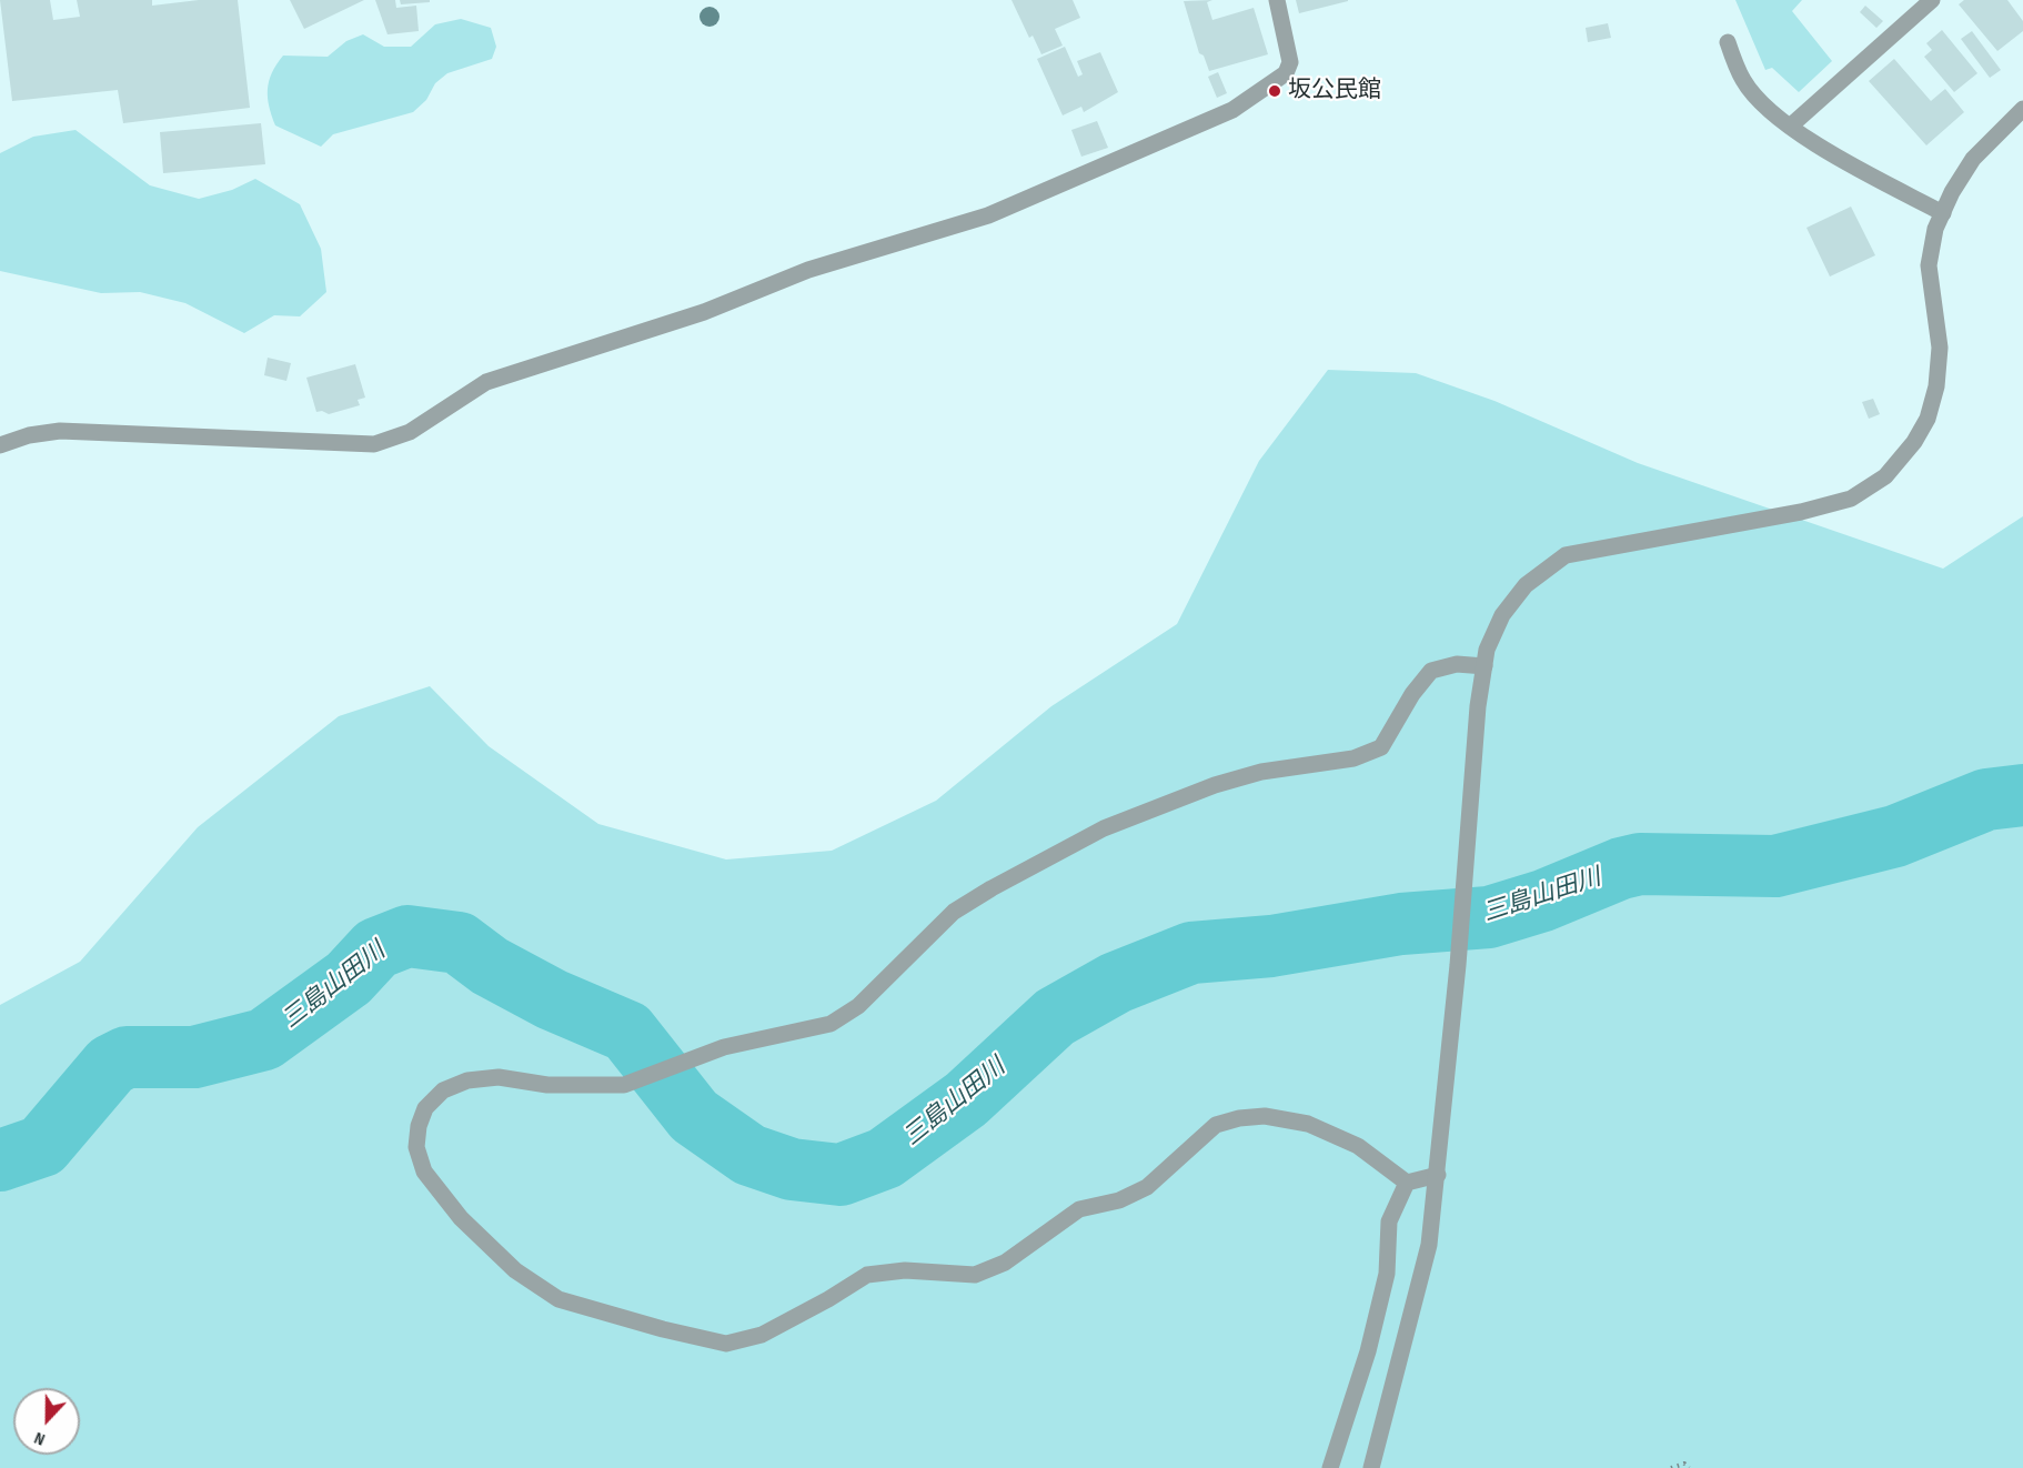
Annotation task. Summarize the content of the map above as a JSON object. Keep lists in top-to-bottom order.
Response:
{
  "water": ["三島山田川"],
  "places": ["坂公民館"],
  "north": "bottom"
}
